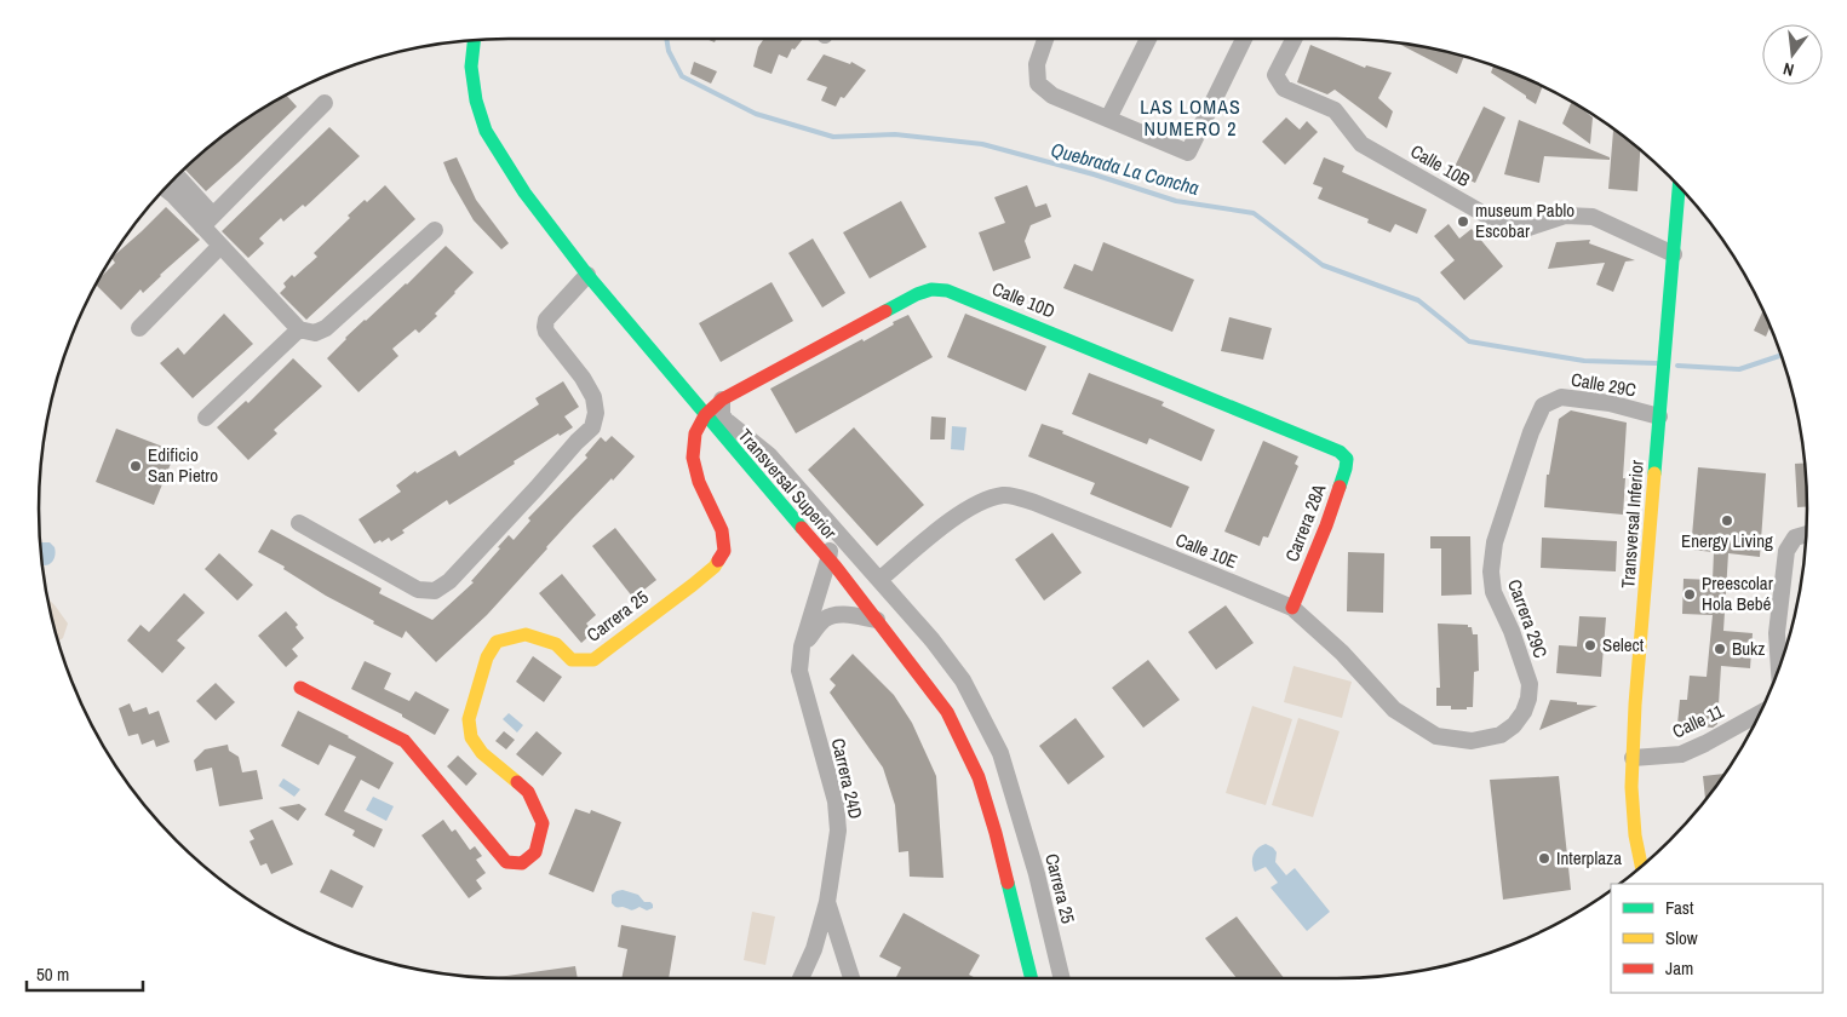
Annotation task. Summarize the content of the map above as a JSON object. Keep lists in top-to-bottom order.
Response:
{
  "streets": {
    "main road": [
      "Calle 10D",
      "Transversal Superior",
      "Carrera 28A",
      "Transversal Inferior",
      "Carrera 25"
    ],
    "street": [
      "Calle 10B",
      "Calle 29C",
      "Calle 10E",
      "Carrera 29C",
      "Calle 11",
      "Carrera 24D"
    ]
  },
  "crossings": [
    ["Calle 10B", "Transversal Inferior"],
    ["Calle 10D", "Transversal Superior"],
    ["Calle 10D", "Carrera 28A"],
    ["Calle 10D", "Carrera 25"],
    ["Calle 29C", "Transversal Inferior"],
    ["Calle 29C", "Carrera 29C"],
    ["Transversal Superior", "Carrera 25"],
    ["Transversal Superior", "Carrera 24D"],
    ["Carrera 28A", "Calle 10E"],
    ["Transversal Inferior", "Calle 11"],
    ["Calle 10E", "Carrera 25"],
    ["Calle 10E", "Carrera 29C"],
    ["Carrera 25", "Carrera 24D"]
  ],
  "districts": ["LAS LOMAS NUMERO 2"],
  "water": ["Quebrada La Concha"],
  "places": [
    "museum Pablo Escobar",
    "Edificio San Pietro",
    "Energy Living",
    "Preescolar Hola Bebé",
    "Select",
    "Bukz",
    "Interplaza"
  ],
  "legend": ["Fast", "Slow", "Jam"],
  "scale_bar": "50 m",
  "north": "bottom"
}
